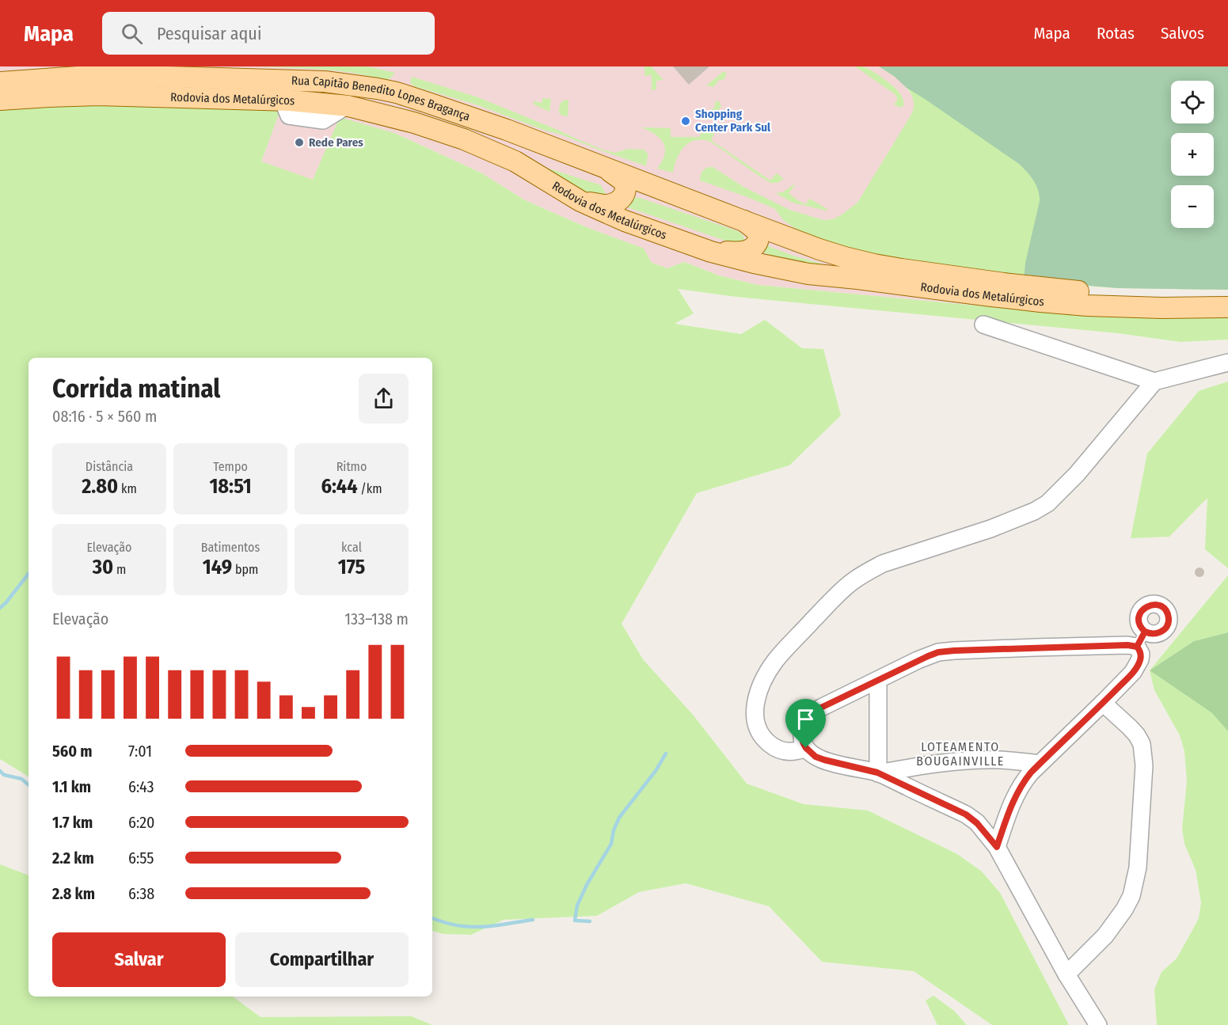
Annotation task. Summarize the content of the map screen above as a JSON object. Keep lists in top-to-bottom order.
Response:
{
  "streets": {
    "main road": ["Rodovia dos Metalúrgicos", "Rua Capitão Benedito Lopes Bragança"]
  },
  "crossings": [
    ["Rodovia dos Metalúrgicos", "Rua Capitão Benedito Lopes Bragança"]
  ],
  "districts": ["LOTEAMENTO BOUGAINVILLE"],
  "places": ["Shopping Center Park Sul", "Rede Pares"],
  "page": {
    "header": "Mapa",
    "search": "Pesquisar aqui",
    "nav": ["Mapa", "Rotas", "Salvos"],
    "map_buttons": ["+", "−"],
    "heading": ["Corrida matinal", "08:16 · 5 × 560 m"],
    "stats": [
      ["Distância", "2.80 km"],
      ["Tempo", "18:51"],
      ["Ritmo", "6:44 /km"],
      ["Elevação", "30 m"],
      ["Batimentos", "149 bpm"],
      ["kcal", "175"]
    ],
    "chart": ["Elevação", "133–138 m"],
    "list": [
      {
        "name": "560 m",
        "note": "7:01"
      },
      {
        "name": "1.1 km",
        "note": "6:43"
      },
      {
        "name": "1.7 km",
        "note": "6:20"
      },
      {
        "name": "2.2 km",
        "note": "6:55"
      },
      {
        "name": "2.8 km",
        "note": "6:38"
      }
    ],
    "buttons": ["Salvar", "Compartilhar"]
  }
}
